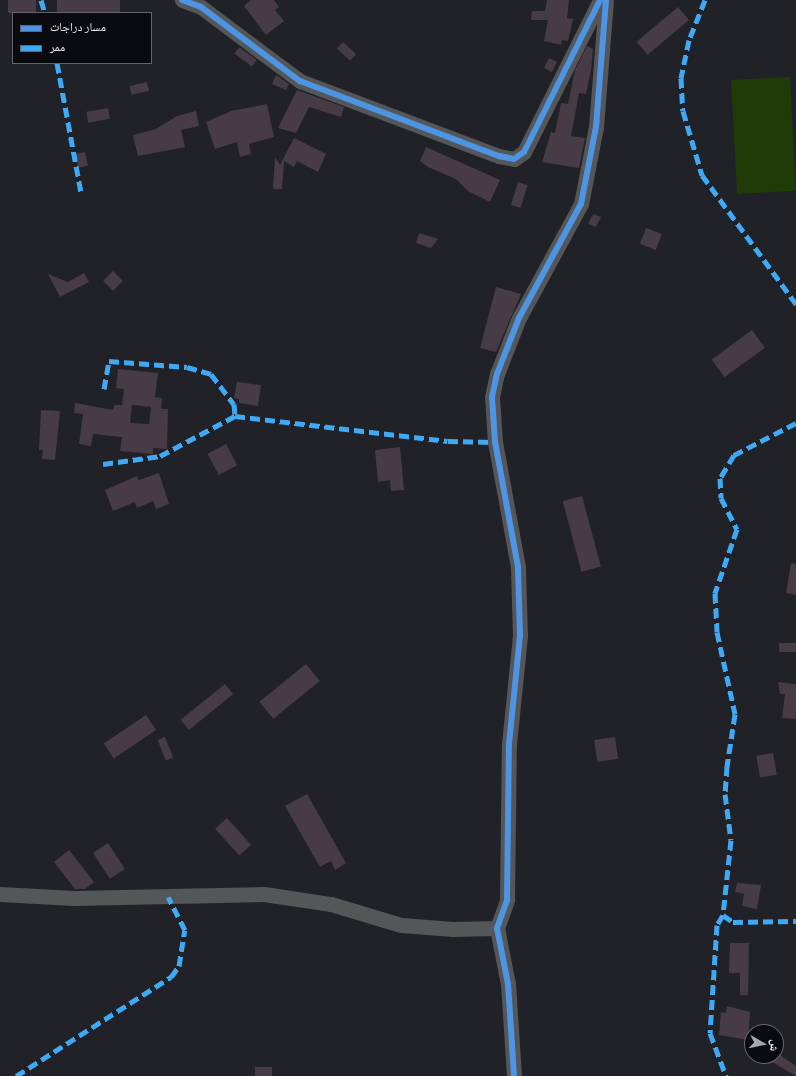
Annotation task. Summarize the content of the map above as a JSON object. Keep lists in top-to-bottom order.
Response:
{
  "legend": ["مسار دراجات", "ممر"],
  "north": "right"
}
